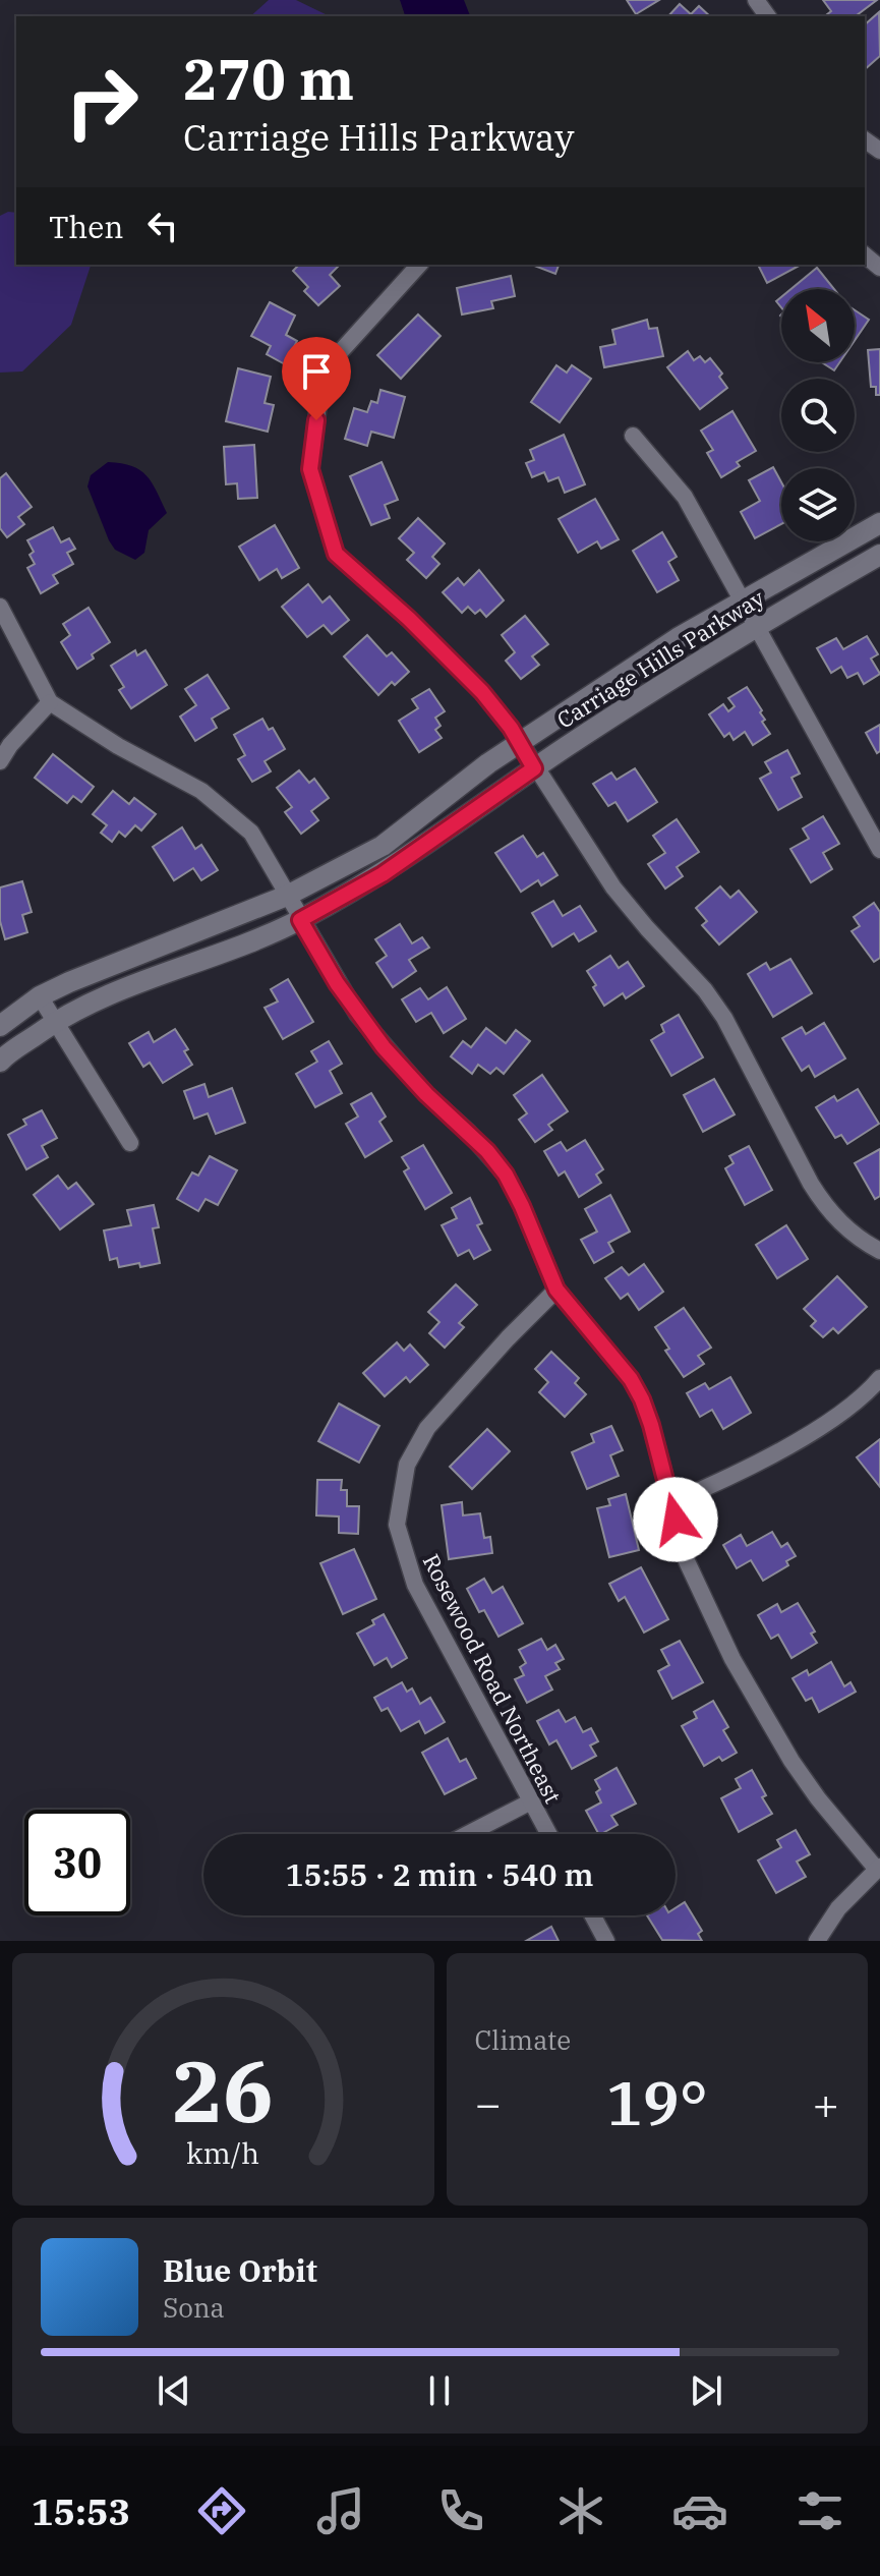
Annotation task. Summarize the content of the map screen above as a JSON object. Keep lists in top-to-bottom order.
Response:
{
  "streets": {
    "street": ["Carriage Hills Parkway", "Rosewood Road Northeast"]
  },
  "north": "top left",
  "page": {
    "turn": ["270 m", "Carriage Hills Parkway"],
    "then": "Then",
    "limit": "30",
    "trip": "15:55 · 2 min · 540 m",
    "tile": "Climate",
    "heat": ["−", "19°", "+"],
    "song": ["Blue Orbit", "Sona"],
    "tabs": "15:53",
    "gauge": ["26", "km/h"]
  }
}
